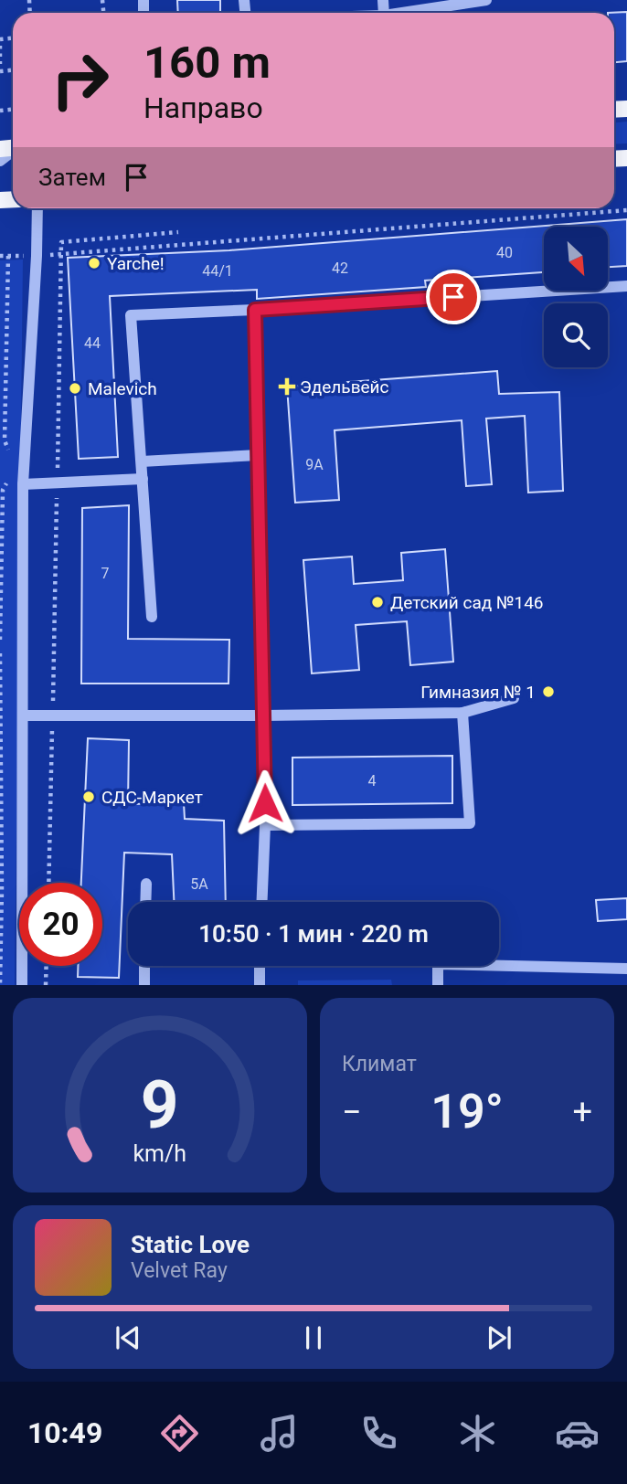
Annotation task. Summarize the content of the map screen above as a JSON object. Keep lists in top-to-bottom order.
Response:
{
  "places": {
    "other": [
      "Yarche!",
      "Malevich",
      "Детский сад №146",
      "Гимназия № 1",
      "СДС-Маркет"
    ],
    "health": ["Эдельвейс"]
  },
  "house_numbers": [
    "40",
    "42",
    "44/1",
    "44",
    "9А",
    "7",
    "4",
    "5А"
  ],
  "north": "bottom right",
  "page": {
    "turn": ["160 m", "Направо"],
    "then": "Затем",
    "limit": "20",
    "trip": "10:50 · 1 мин · 220 m",
    "tile": "Климат",
    "heat": ["−", "19°", "+"],
    "song": ["Static Love", "Velvet Ray"],
    "tabs": "10:49",
    "gauge": ["9", "km/h"]
  }
}
